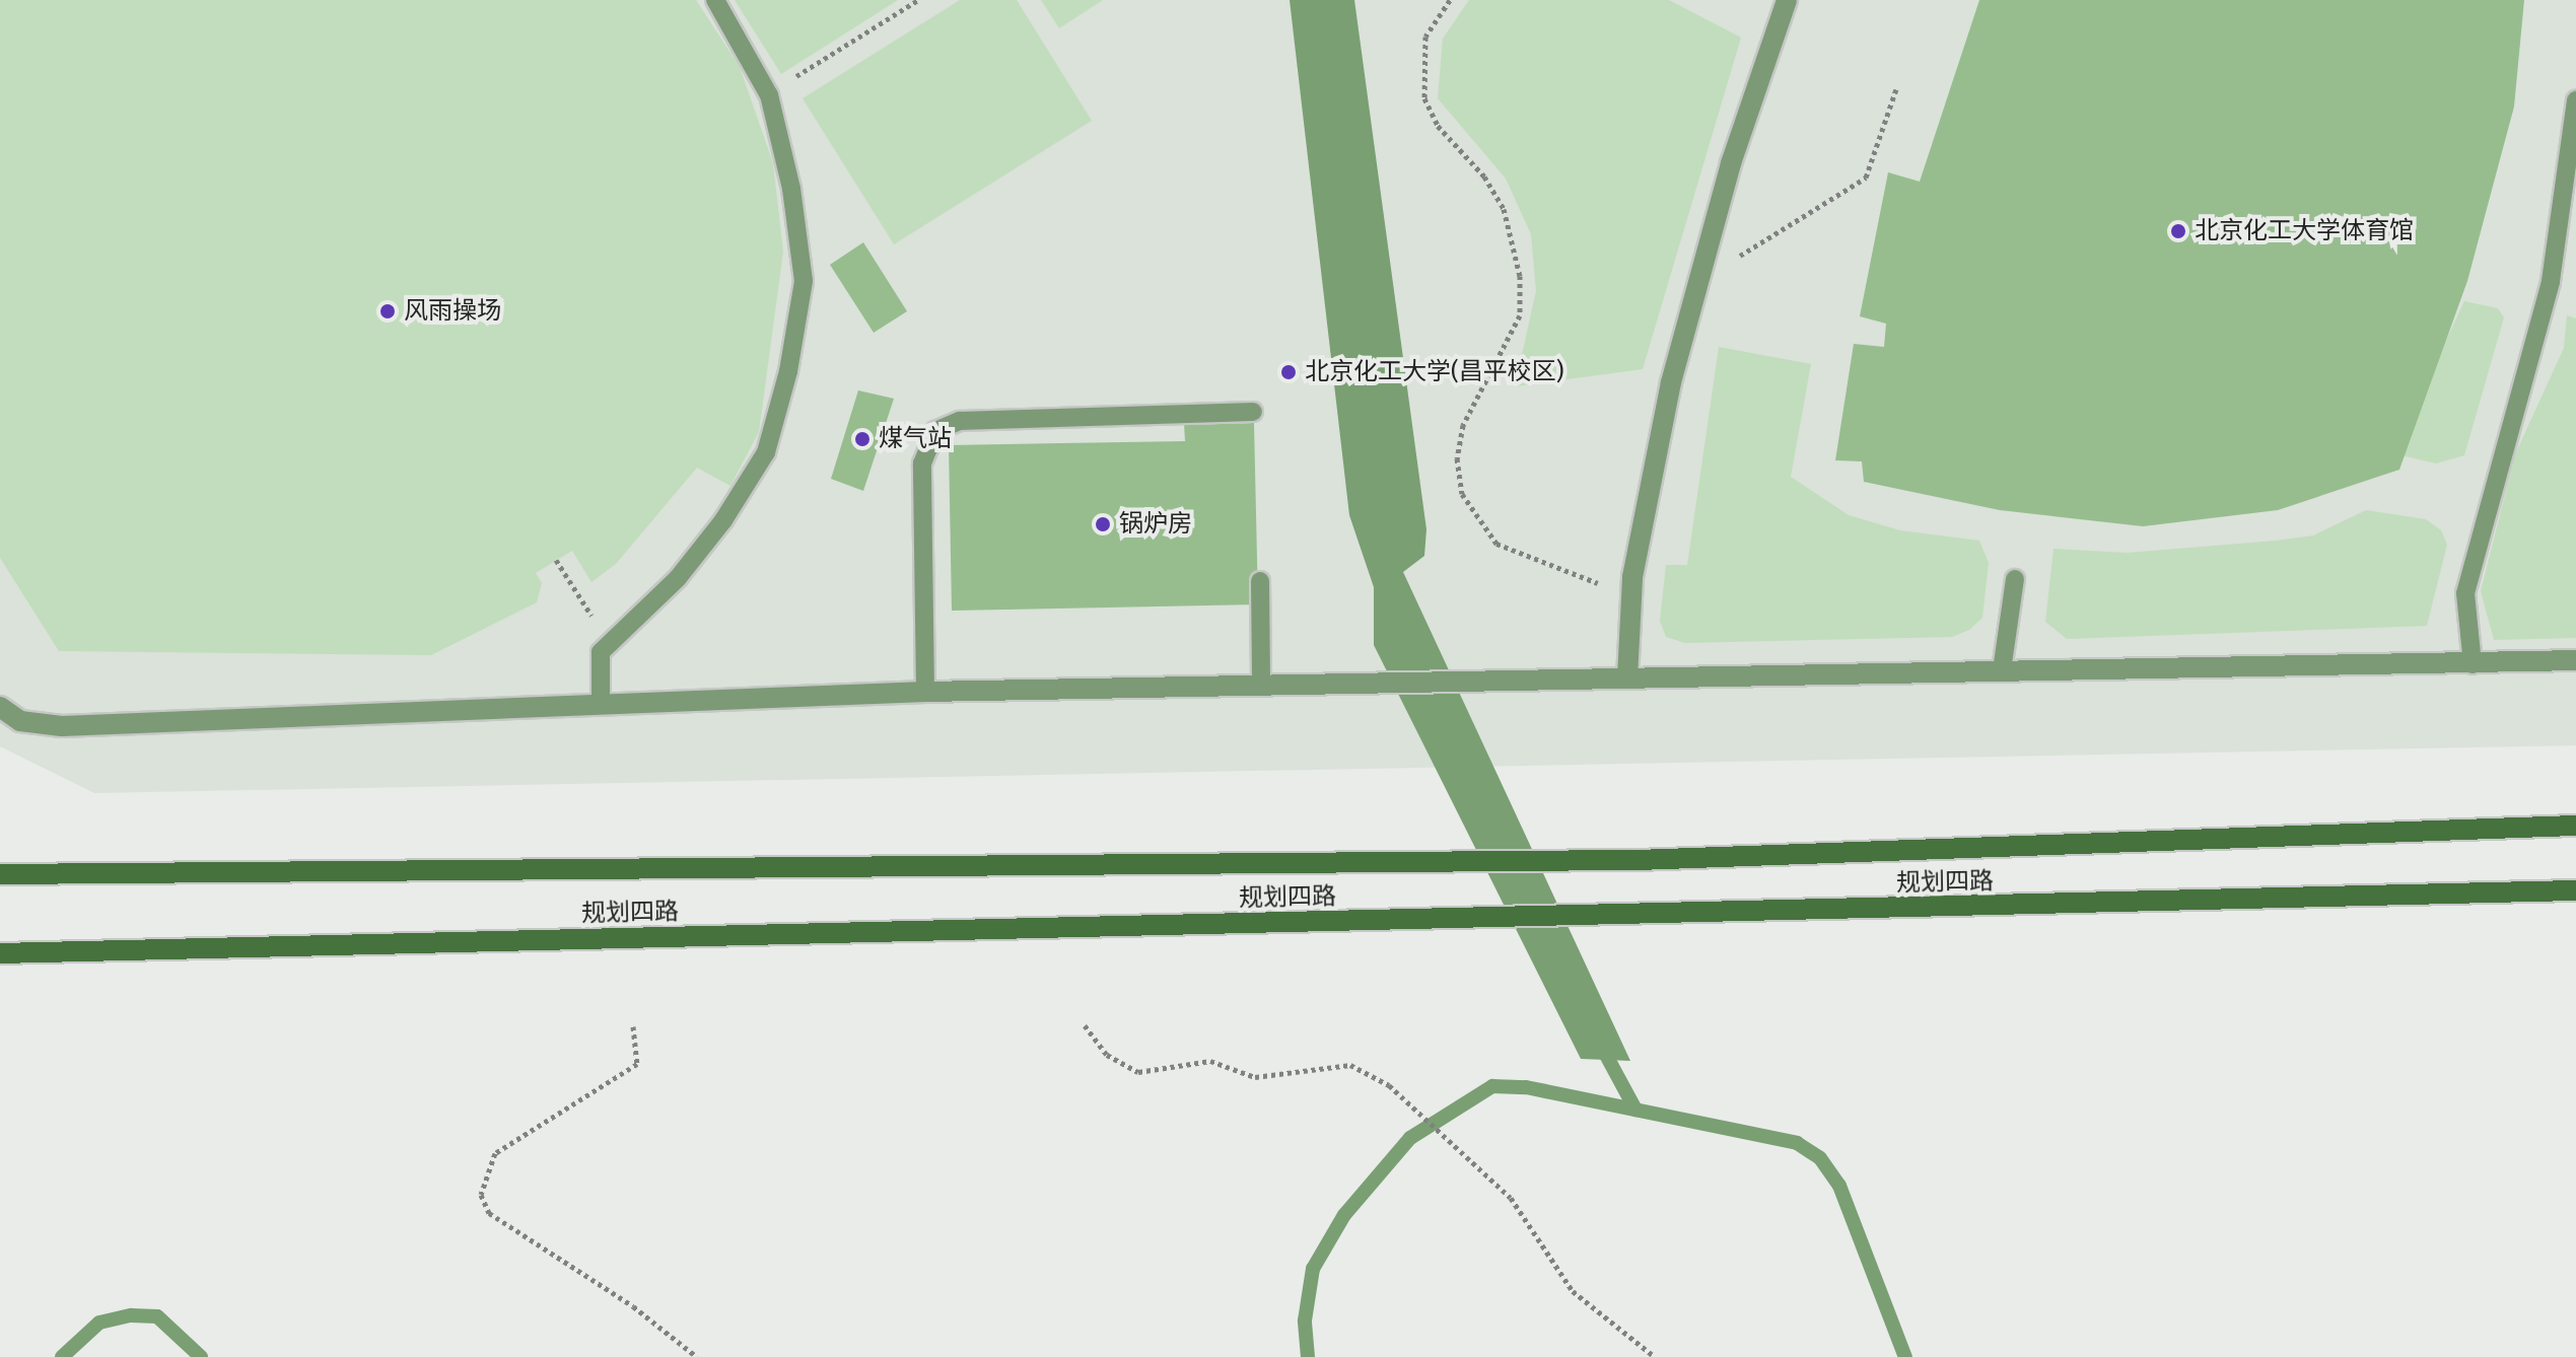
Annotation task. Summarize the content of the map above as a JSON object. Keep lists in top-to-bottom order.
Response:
{
  "streets": {
    "main road": ["规划四路"]
  },
  "places": [
    "北京化工大学体育馆",
    "风雨操场",
    "北京化工大学(昌平校区)",
    "煤气站",
    "锅炉房"
  ]
}
